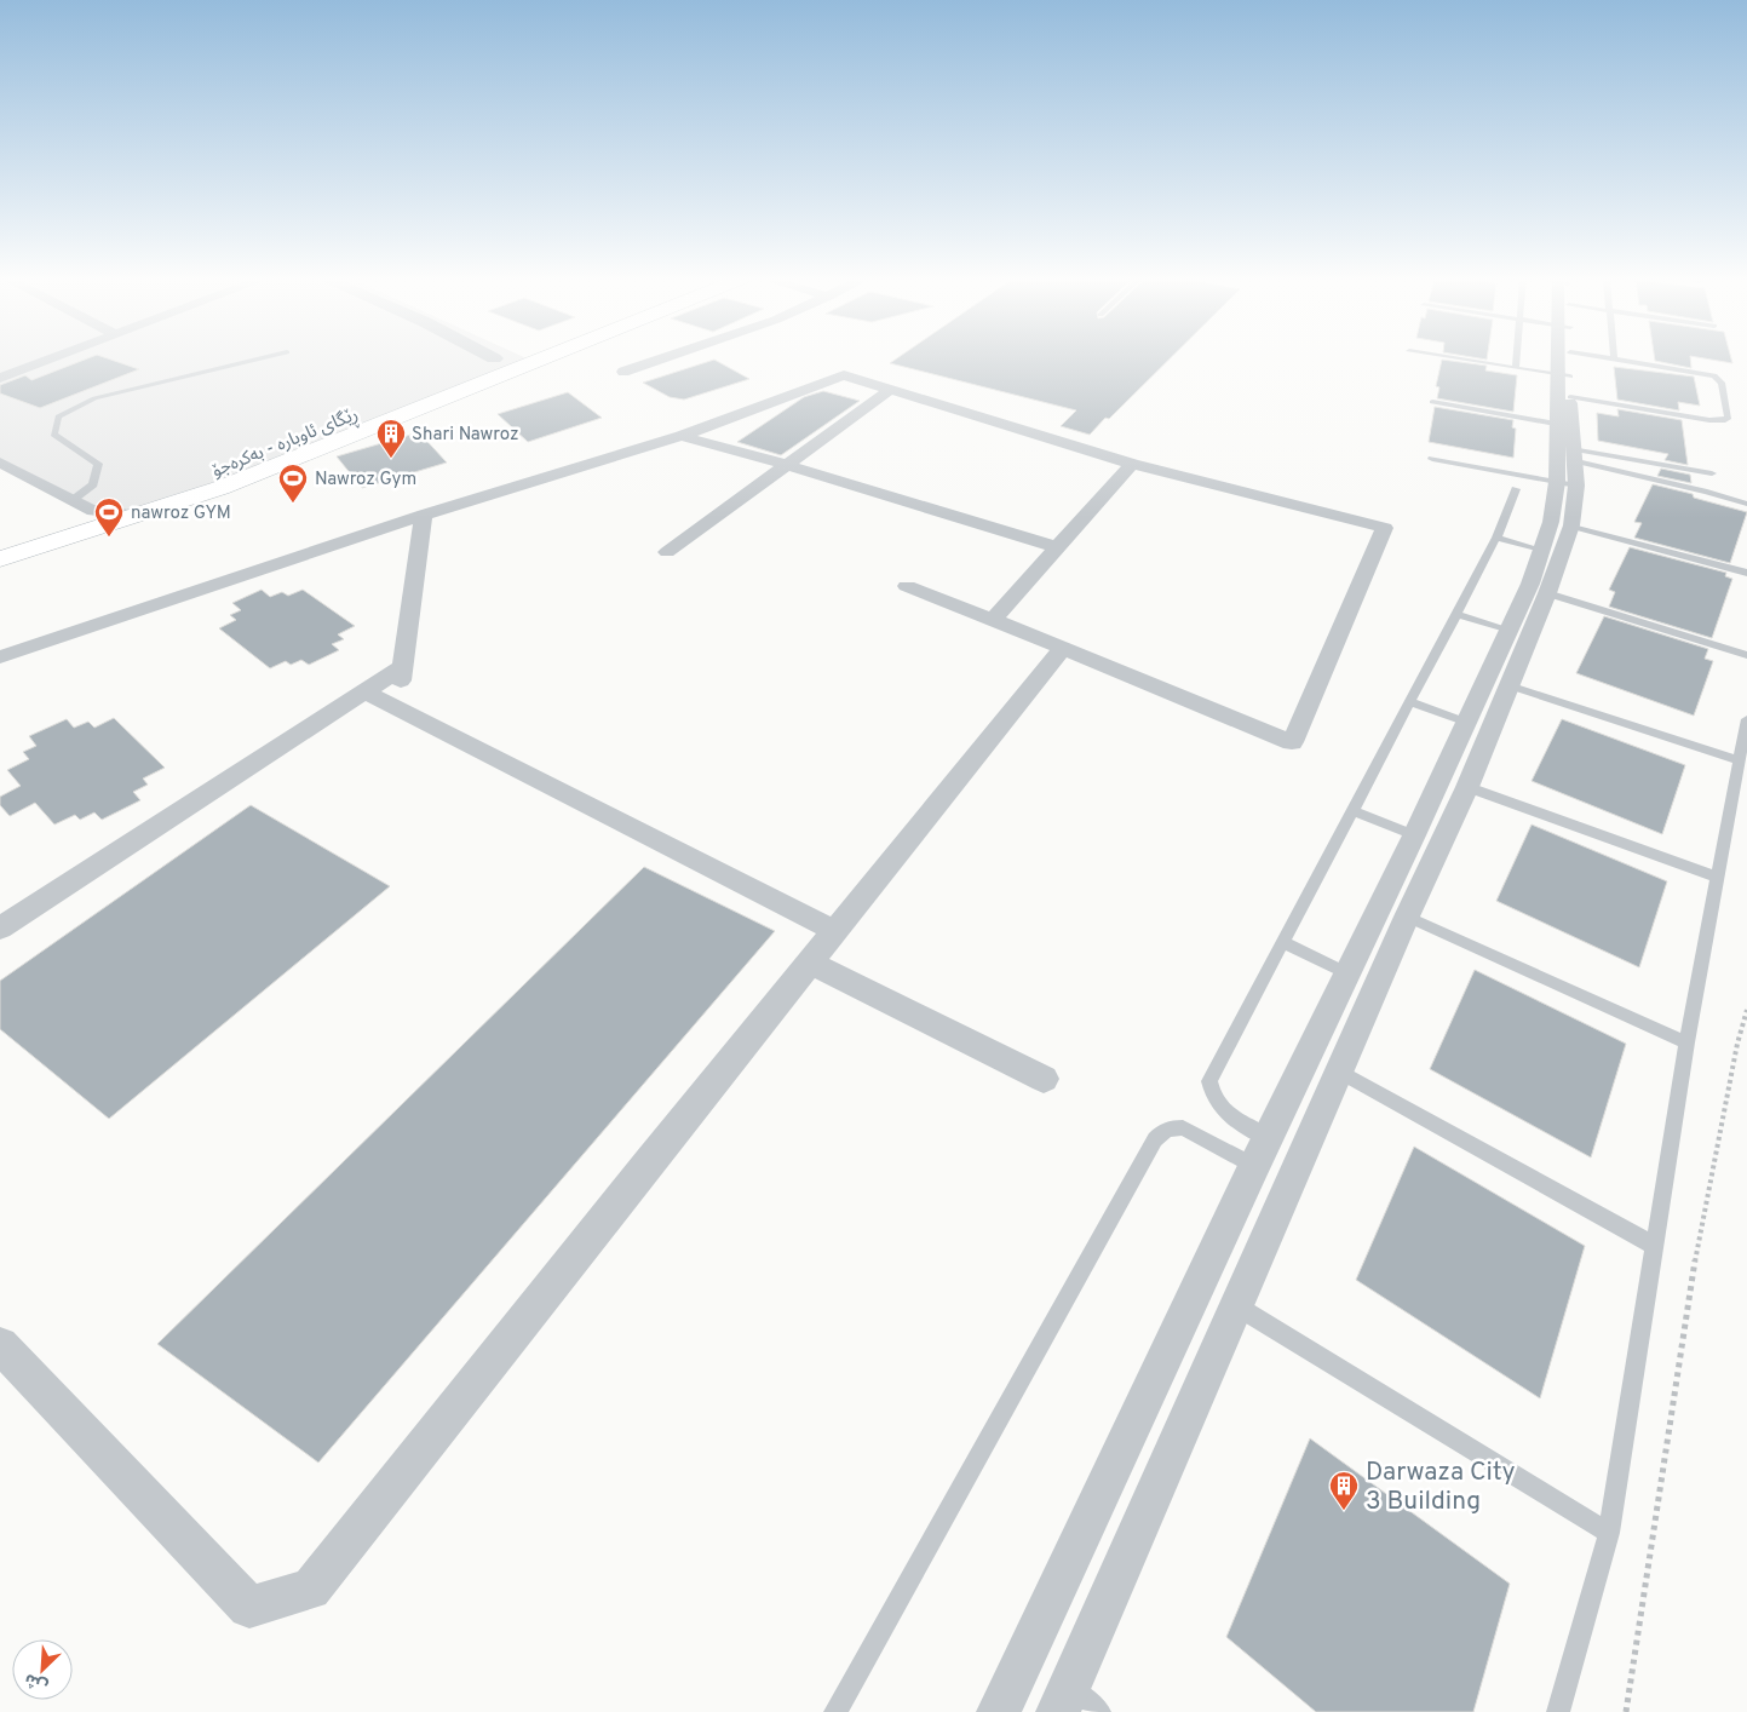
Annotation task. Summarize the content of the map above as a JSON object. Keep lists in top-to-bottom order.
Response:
{
  "streets": {
    "main road": ["ڕێگای ئاوبارە - بەکرەجۆ"]
  },
  "places": {
    "building": ["Shari Nawroz", "Darwaza City 3 Building"],
    "sports": ["Nawroz Gym", "nawroz GYM"]
  },
  "north": "bottom left"
}
